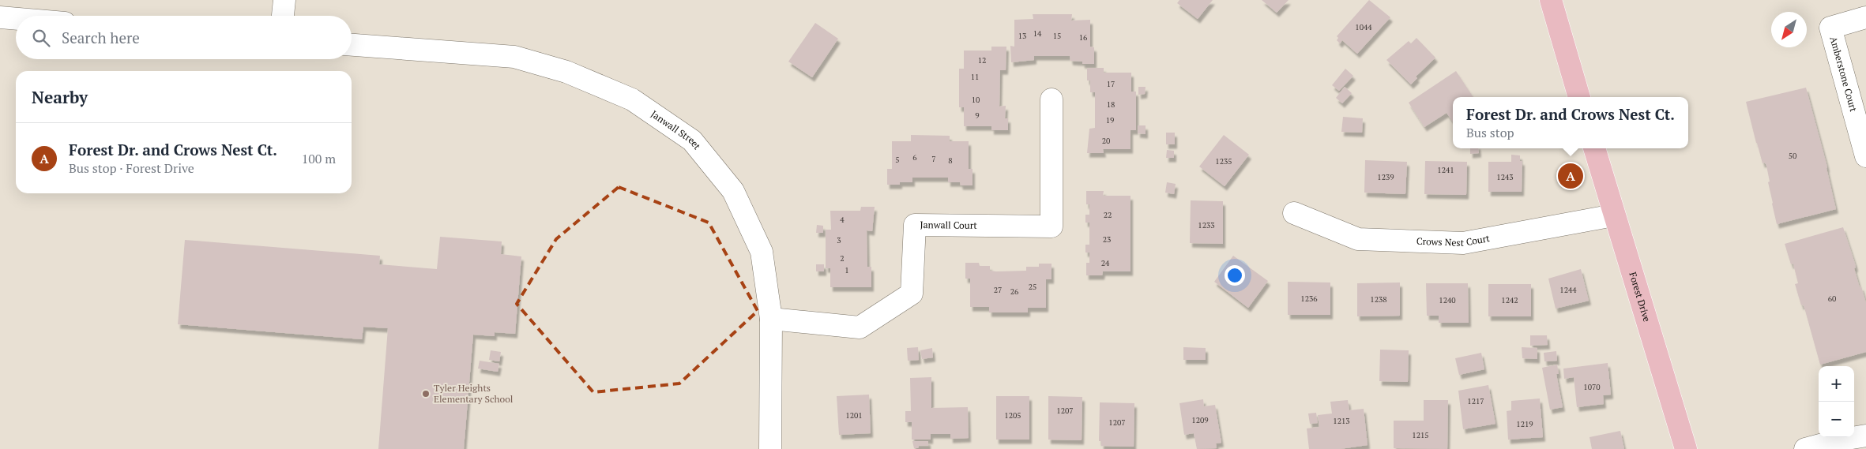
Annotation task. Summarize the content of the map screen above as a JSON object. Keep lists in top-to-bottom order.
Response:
{
  "streets": {
    "main road": ["Forest Drive"],
    "street": [
      "Amberstone Court",
      "Janwall Street",
      "Janwall Court",
      "Crows Nest Court"
    ]
  },
  "crossings": [
    ["Janwall Street", "Janwall Court"],
    ["Crows Nest Court", "Forest Drive"]
  ],
  "places": ["Tyler Heights Elementary School"],
  "house_numbers": [
    "1044",
    "14",
    "13",
    "15",
    "16",
    "12",
    "11",
    "17",
    "10",
    "18",
    "9",
    "19",
    "20",
    "50",
    "6",
    "7",
    "5",
    "8",
    "1235",
    "1241",
    "1239",
    "1243",
    "22",
    "4",
    "1233",
    "23",
    "3",
    "2",
    "24",
    "1",
    "25",
    "27",
    "1244",
    "26",
    "1236",
    "60",
    "1238",
    "1240",
    "1242",
    "1070",
    "1217",
    "1207",
    "1201",
    "1205",
    "1209",
    "1213",
    "1207",
    "1219",
    "1215"
  ],
  "north": "bottom left",
  "page": {
    "search": "Search here",
    "heading": "Nearby",
    "popup": ["Forest Dr. and Crows Nest Ct.", "Bus stop"],
    "list": [
      {
        "mark": "A",
        "name": "Forest Dr. and Crows Nest Ct.",
        "note": "Bus stop · Forest Drive",
        "value": "100 m"
      }
    ],
    "pins": "A",
    "map_buttons": ["+", "−"]
  }
}
